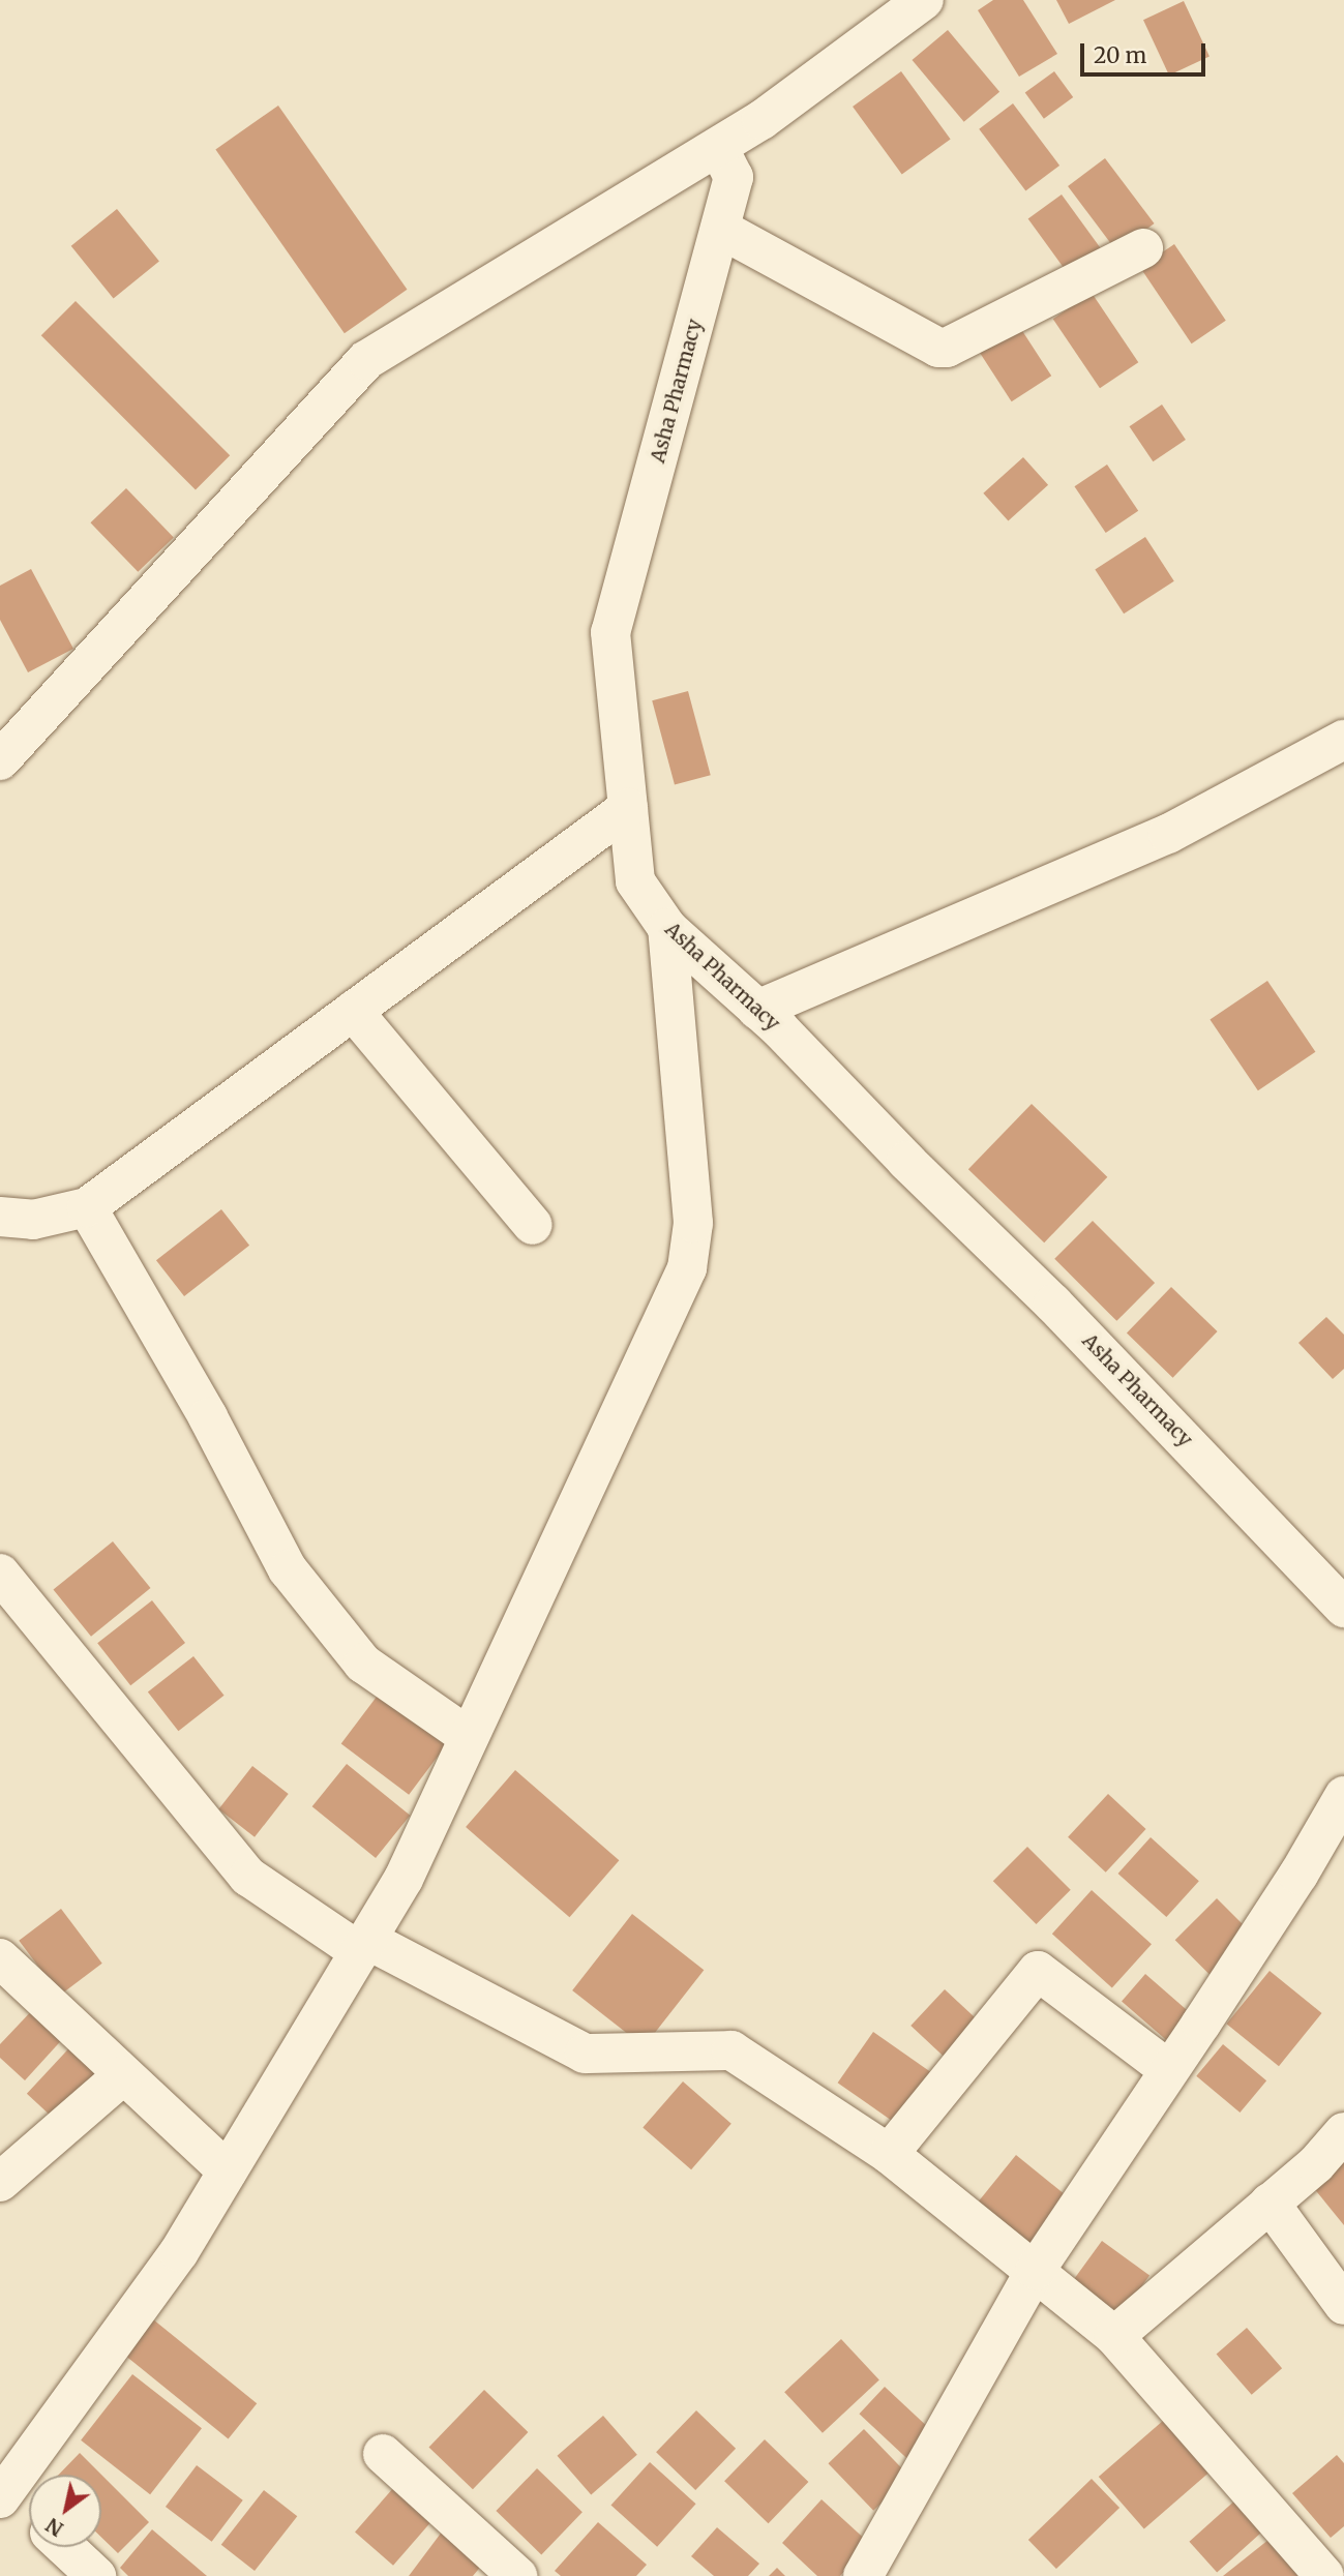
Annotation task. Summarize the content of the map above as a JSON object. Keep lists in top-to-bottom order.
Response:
{
  "streets": {
    "street": ["Asha Pharmacy"]
  },
  "scale_bar": "20 m",
  "north": "bottom left"
}
